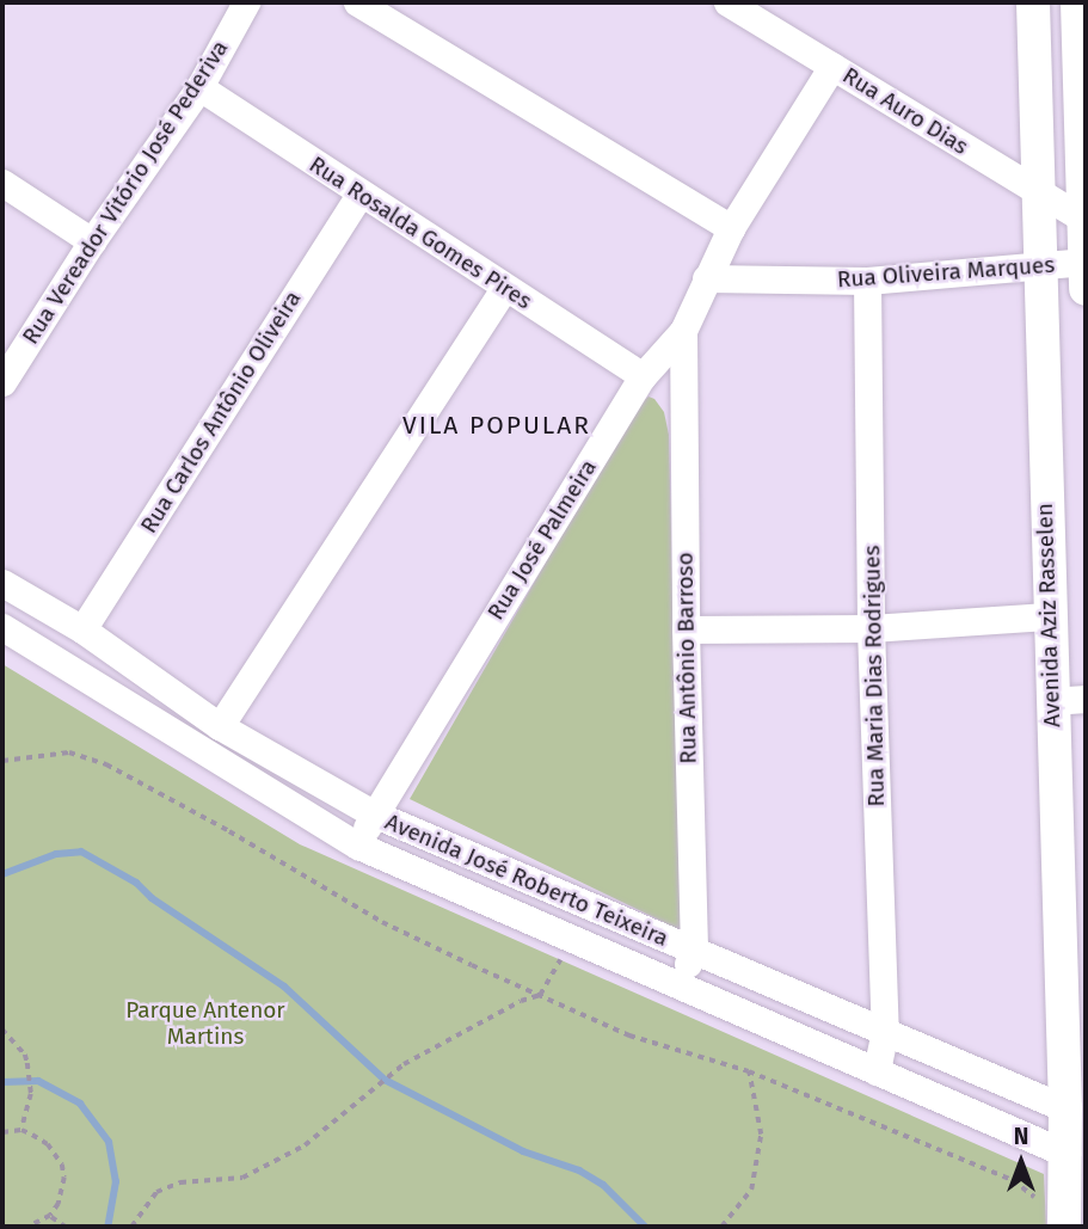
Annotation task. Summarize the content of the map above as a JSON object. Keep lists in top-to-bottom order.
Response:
{
  "streets": {
    "main road": ["Avenida Aziz Rasselen"],
    "street": [
      "Rua Auro Dias",
      "Rua Vereador Vitório José Pederiva",
      "Rua Rosalda Gomes Pires",
      "Rua Oliveira Marques",
      "Rua Carlos Antônio Oliveira",
      "Rua José Palmeira",
      "Rua Antônio Barroso",
      "Rua Maria Dias Rodrigues",
      "Avenida José Roberto Teixeira"
    ]
  },
  "crossings": [
    ["Rua Auro Dias", "Rua José Palmeira"],
    ["Rua Auro Dias", "Avenida Aziz Rasselen"],
    ["Rua Vereador Vitório José Pederiva", "Rua Rosalda Gomes Pires"],
    ["Rua Rosalda Gomes Pires", "Rua Carlos Antônio Oliveira"],
    ["Rua Rosalda Gomes Pires", "Rua José Palmeira"],
    ["Rua Oliveira Marques", "Rua José Palmeira"],
    ["Rua Oliveira Marques", "Avenida Aziz Rasselen"],
    ["Rua Oliveira Marques", "Rua Maria Dias Rodrigues"],
    ["Rua Carlos Antônio Oliveira", "Avenida José Roberto Teixeira"],
    ["Rua José Palmeira", "Rua Antônio Barroso"],
    ["Rua José Palmeira", "Avenida José Roberto Teixeira"],
    ["Avenida Aziz Rasselen", "Avenida José Roberto Teixeira"],
    ["Rua Antônio Barroso", "Avenida José Roberto Teixeira"],
    ["Rua Maria Dias Rodrigues", "Avenida José Roberto Teixeira"]
  ],
  "districts": ["VILA POPULAR"],
  "parks": ["Parque Antenor Martins"],
  "north": "top"
}
